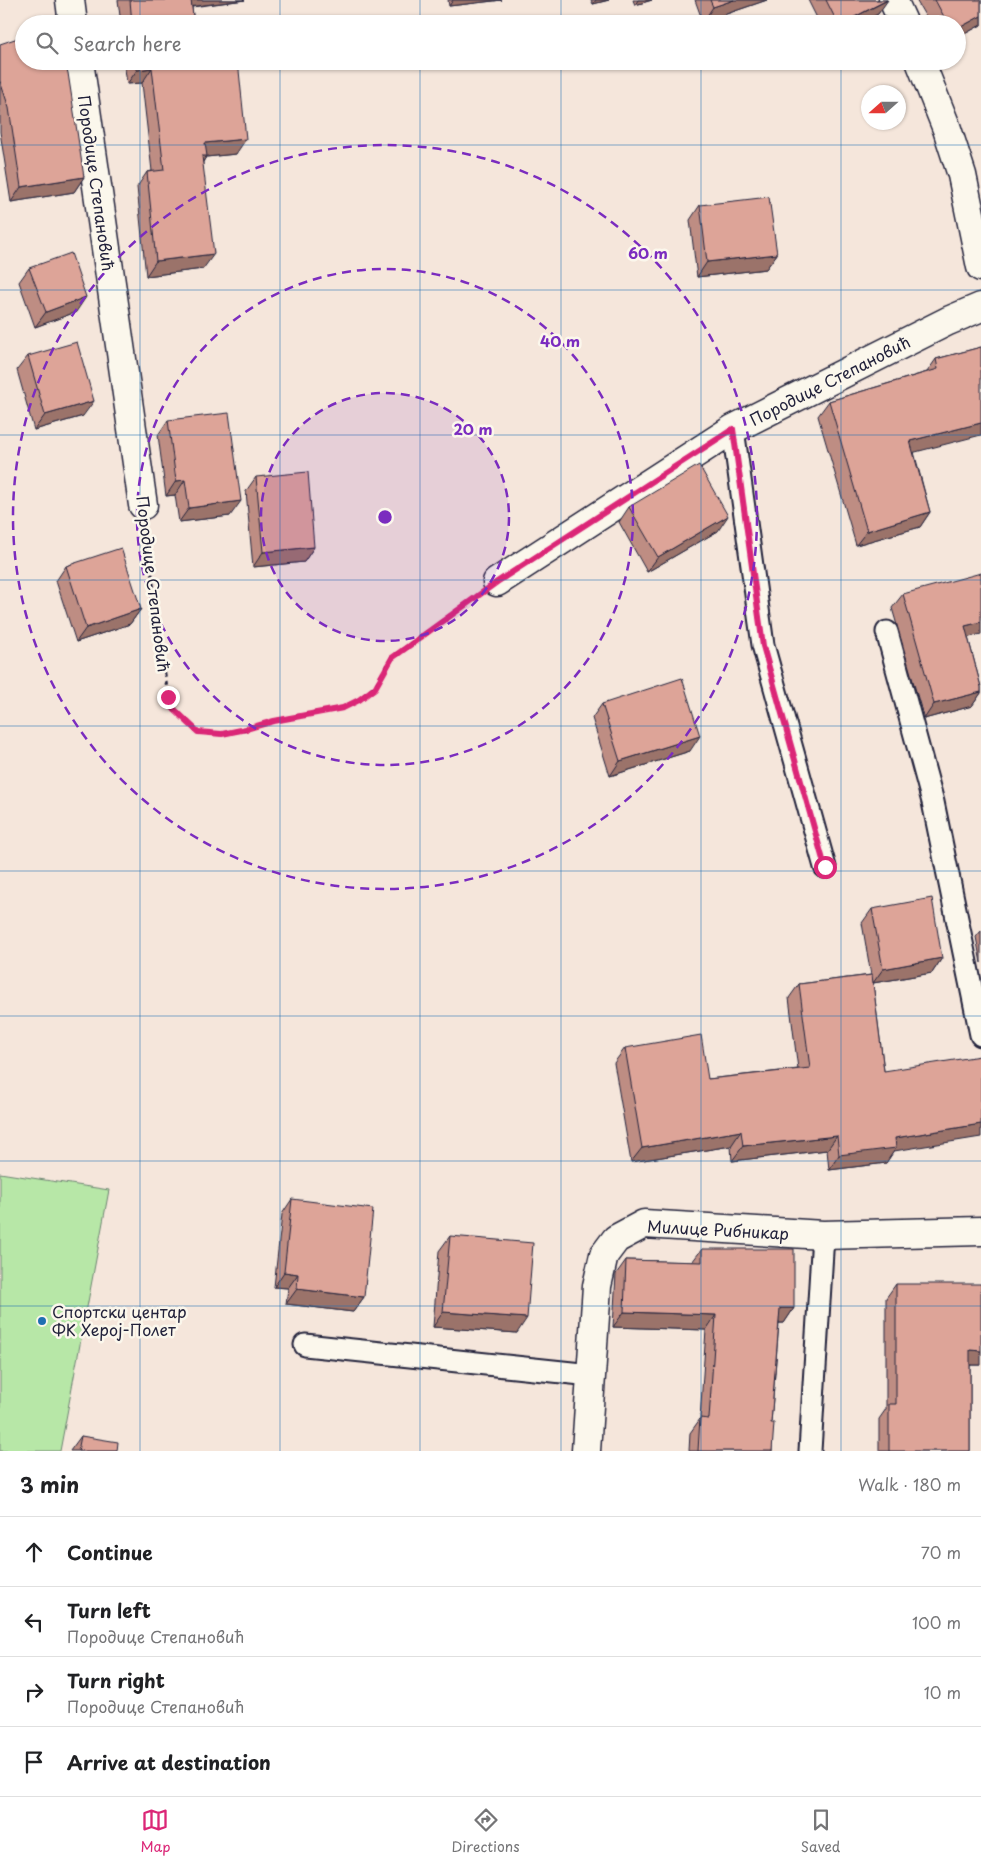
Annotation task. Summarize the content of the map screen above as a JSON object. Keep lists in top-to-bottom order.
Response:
{
  "streets": {
    "street": ["Породице Степановић", "Милице Рибникар"]
  },
  "places": ["Спортски центар ФК Херој-Полет"],
  "north": "left",
  "page": {
    "search": "Search here",
    "heading": ["3 min", "Walk · 180 m"],
    "list": [
      ["Continue", "70 m"],
      ["Turn left", "Породице Степановић", "100 m"],
      ["Turn right", "Породице Степановић", "10 m"],
      "Arrive at destination"
    ],
    "nav": ["Map", "Directions", "Saved"]
  },
  "rings": ["60 m", "40 m", "20 m"]
}
